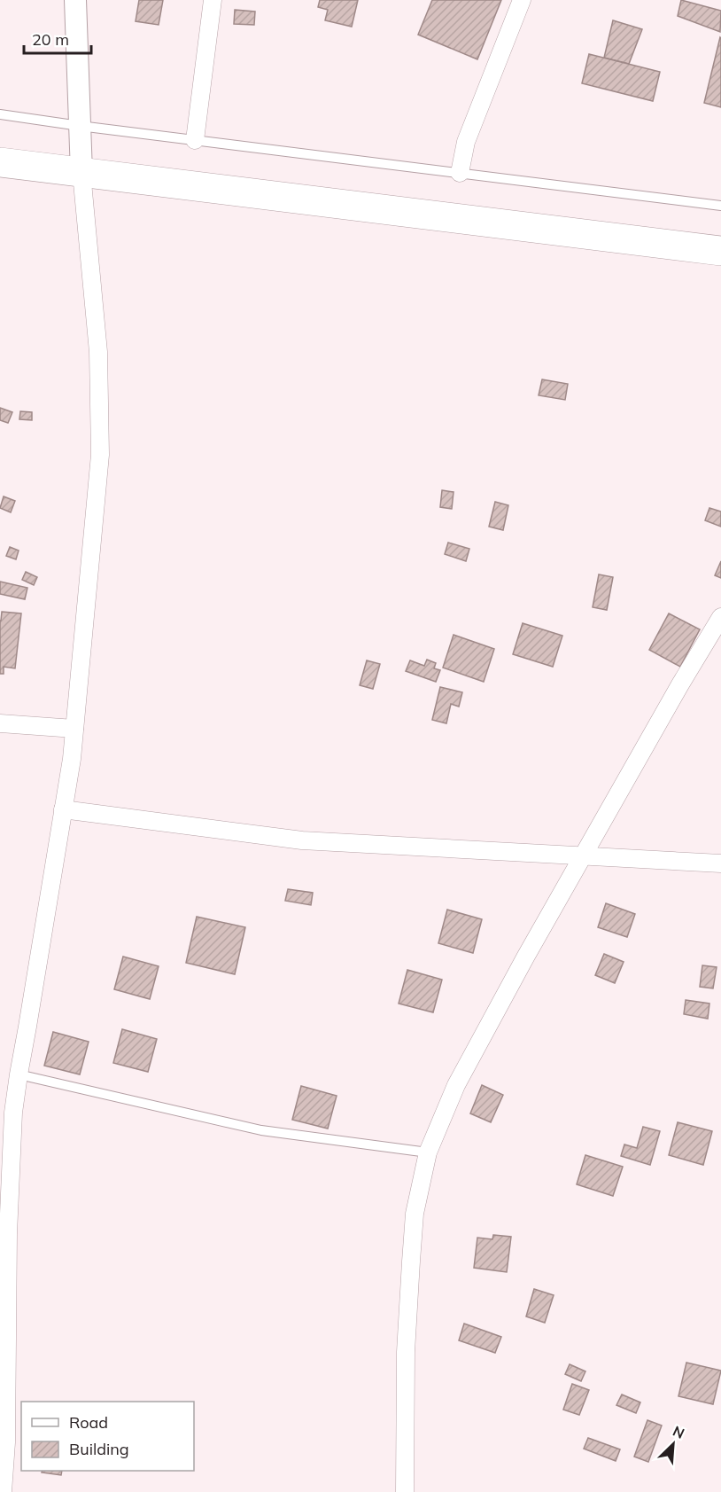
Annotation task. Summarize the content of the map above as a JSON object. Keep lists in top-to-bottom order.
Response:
{
  "legend": ["Road", "Building"],
  "scale_bar": "20 m",
  "north": "top right"
}
